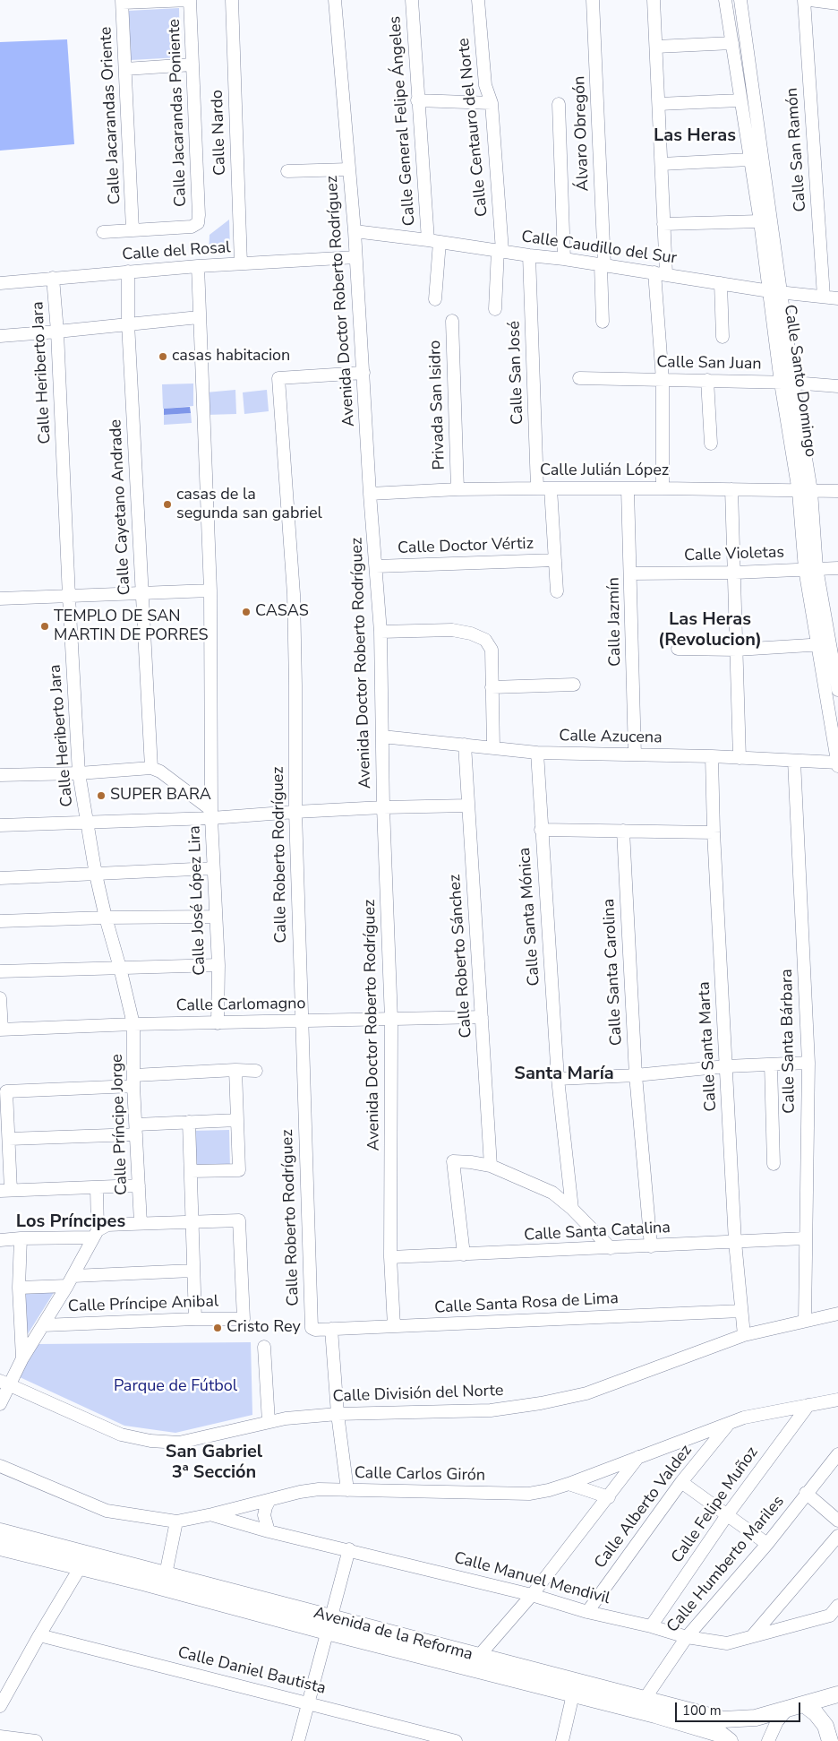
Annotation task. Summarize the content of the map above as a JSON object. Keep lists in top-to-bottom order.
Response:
{
  "streets": {
    "main road": ["Avenida de la Reforma"],
    "street": [
      "Calle Jacarandas Poniente",
      "Calle Jacarandas Oriente",
      "Calle General Felipe Ángeles",
      "Calle Centauro del Norte",
      "Calle Nardo",
      "Álvaro Obregón",
      "Calle San Ramón",
      "Calle Caudillo del Sur",
      "Calle del Rosal",
      "Avenida Doctor Roberto Rodríguez",
      "Calle San Juan",
      "Calle Heriberto Jara",
      "Calle San José",
      "Calle Santo Domingo",
      "Privada San Isidro",
      "Calle Julián López",
      "Calle Cayetano Andrade",
      "Calle Doctor Vértiz",
      "Calle Violetas",
      "Calle Jazmín",
      "Calle Azucena",
      "Calle Roberto Rodríguez",
      "Calle José López Lira",
      "Calle Santa Mónica",
      "Calle Roberto Sánchez",
      "Calle Santa Carolina",
      "Calle Carlomagno",
      "Calle Santa Bárbara",
      "Calle Santa Marta",
      "Calle Príncipe Jorge",
      "Calle Santa Catalina",
      "Calle Santa Rosa de Lima",
      "Calle Príncipe Anibal",
      "Calle División del Norte",
      "Calle Carlos Girón",
      "Calle Felipe Muñoz",
      "Calle Alberto Valdez",
      "Calle Humberto Mariles",
      "Calle Manuel Mendivil",
      "Calle Daniel Bautista"
    ]
  },
  "crossings": [
    ["Calle Jacarandas Poniente", "Calle Jacarandas Oriente"],
    ["Calle General Felipe Ángeles", "Calle Caudillo del Sur"],
    ["Calle Centauro del Norte", "Calle Caudillo del Sur"],
    ["Calle Nardo", "Calle del Rosal"],
    ["Álvaro Obregón", "Calle Caudillo del Sur"],
    ["Calle San Ramón", "Calle Caudillo del Sur"],
    ["Calle Caudillo del Sur", "Avenida Doctor Roberto Rodríguez"],
    ["Calle Caudillo del Sur", "Calle San José"],
    ["Calle Caudillo del Sur", "Calle Santo Domingo"],
    ["Calle del Rosal", "Avenida Doctor Roberto Rodríguez"],
    ["Calle del Rosal", "Calle Heriberto Jara"],
    ["Calle del Rosal", "Calle Cayetano Andrade"],
    ["Calle del Rosal", "Calle José López Lira"],
    ["Avenida Doctor Roberto Rodríguez", "Calle Julián López"],
    ["Avenida Doctor Roberto Rodríguez", "Calle Doctor Vértiz"],
    ["Avenida Doctor Roberto Rodríguez", "Calle Azucena"],
    ["Avenida Doctor Roberto Rodríguez", "Calle Roberto Rodríguez"],
    ["Avenida Doctor Roberto Rodríguez", "Calle Carlomagno"],
    ["Avenida Doctor Roberto Rodríguez", "Calle Santa Catalina"],
    ["Avenida Doctor Roberto Rodríguez", "Calle Santa Rosa de Lima"],
    ["Calle San Juan", "Calle Santo Domingo"],
    ["Calle Heriberto Jara", "Calle Carlomagno"],
    ["Calle Heriberto Jara", "Calle Príncipe Jorge"],
    ["Calle San José", "Calle Julián López"],
    ["Calle Santo Domingo", "Calle Julián López"],
    ["Calle Santo Domingo", "Calle Violetas"],
    ["Calle Santo Domingo", "Calle Azucena"],
    ["Privada San Isidro", "Calle Julián López"],
    ["Calle Julián López", "Calle Jazmín"],
    ["Calle Violetas", "Calle Jazmín"],
    ["Calle Jazmín", "Calle Azucena"],
    ["Calle Azucena", "Calle Santa Mónica"],
    ["Calle Azucena", "Calle Roberto Sánchez"],
    ["Calle Azucena", "Calle Santa Bárbara"],
    ["Calle Azucena", "Calle Santa Marta"],
    ["Calle Roberto Rodríguez", "Calle Carlomagno"],
    ["Calle Roberto Rodríguez", "Calle Santa Rosa de Lima"],
    ["Calle José López Lira", "Calle Carlomagno"],
    ["Calle Roberto Sánchez", "Calle Carlomagno"],
    ["Calle Santa Carolina", "Calle Santa Catalina"],
    ["Calle Carlomagno", "Calle Príncipe Jorge"],
    ["Calle Santa Bárbara", "Calle Santa Catalina"],
    ["Calle Santa Bárbara", "Calle División del Norte"],
    ["Calle Santa Marta", "Calle Santa Catalina"],
    ["Calle Santa Marta", "Calle Santa Rosa de Lima"],
    ["Calle Santa Marta", "Calle División del Norte"],
    ["Calle Príncipe Jorge", "Calle Príncipe Anibal"],
    ["Calle Príncipe Jorge", "Calle División del Norte"],
    ["Calle Carlos Girón", "Calle Felipe Muñoz"],
    ["Calle Carlos Girón", "Calle Alberto Valdez"],
    ["Calle Carlos Girón", "Calle Manuel Mendivil"],
    ["Calle Felipe Muñoz", "Calle Manuel Mendivil"],
    ["Calle Alberto Valdez", "Calle Manuel Mendivil"],
    ["Calle Humberto Mariles", "Calle Manuel Mendivil"],
    ["Calle Humberto Mariles", "Avenida de la Reforma"]
  ],
  "districts": [
    "Las Heras",
    "Las Heras (Revolucion)",
    "Santa María",
    "Los Príncipes",
    "San Gabriel 3ª Sección"
  ],
  "parks": ["Parque de Fútbol"],
  "places": [
    "casas habitacion",
    "casas de la segunda san gabriel",
    "CASAS",
    "TEMPLO DE SAN MARTIN DE PORRES",
    "SUPER BARA",
    "Cristo Rey"
  ],
  "scale_bar": "100 m"
}
